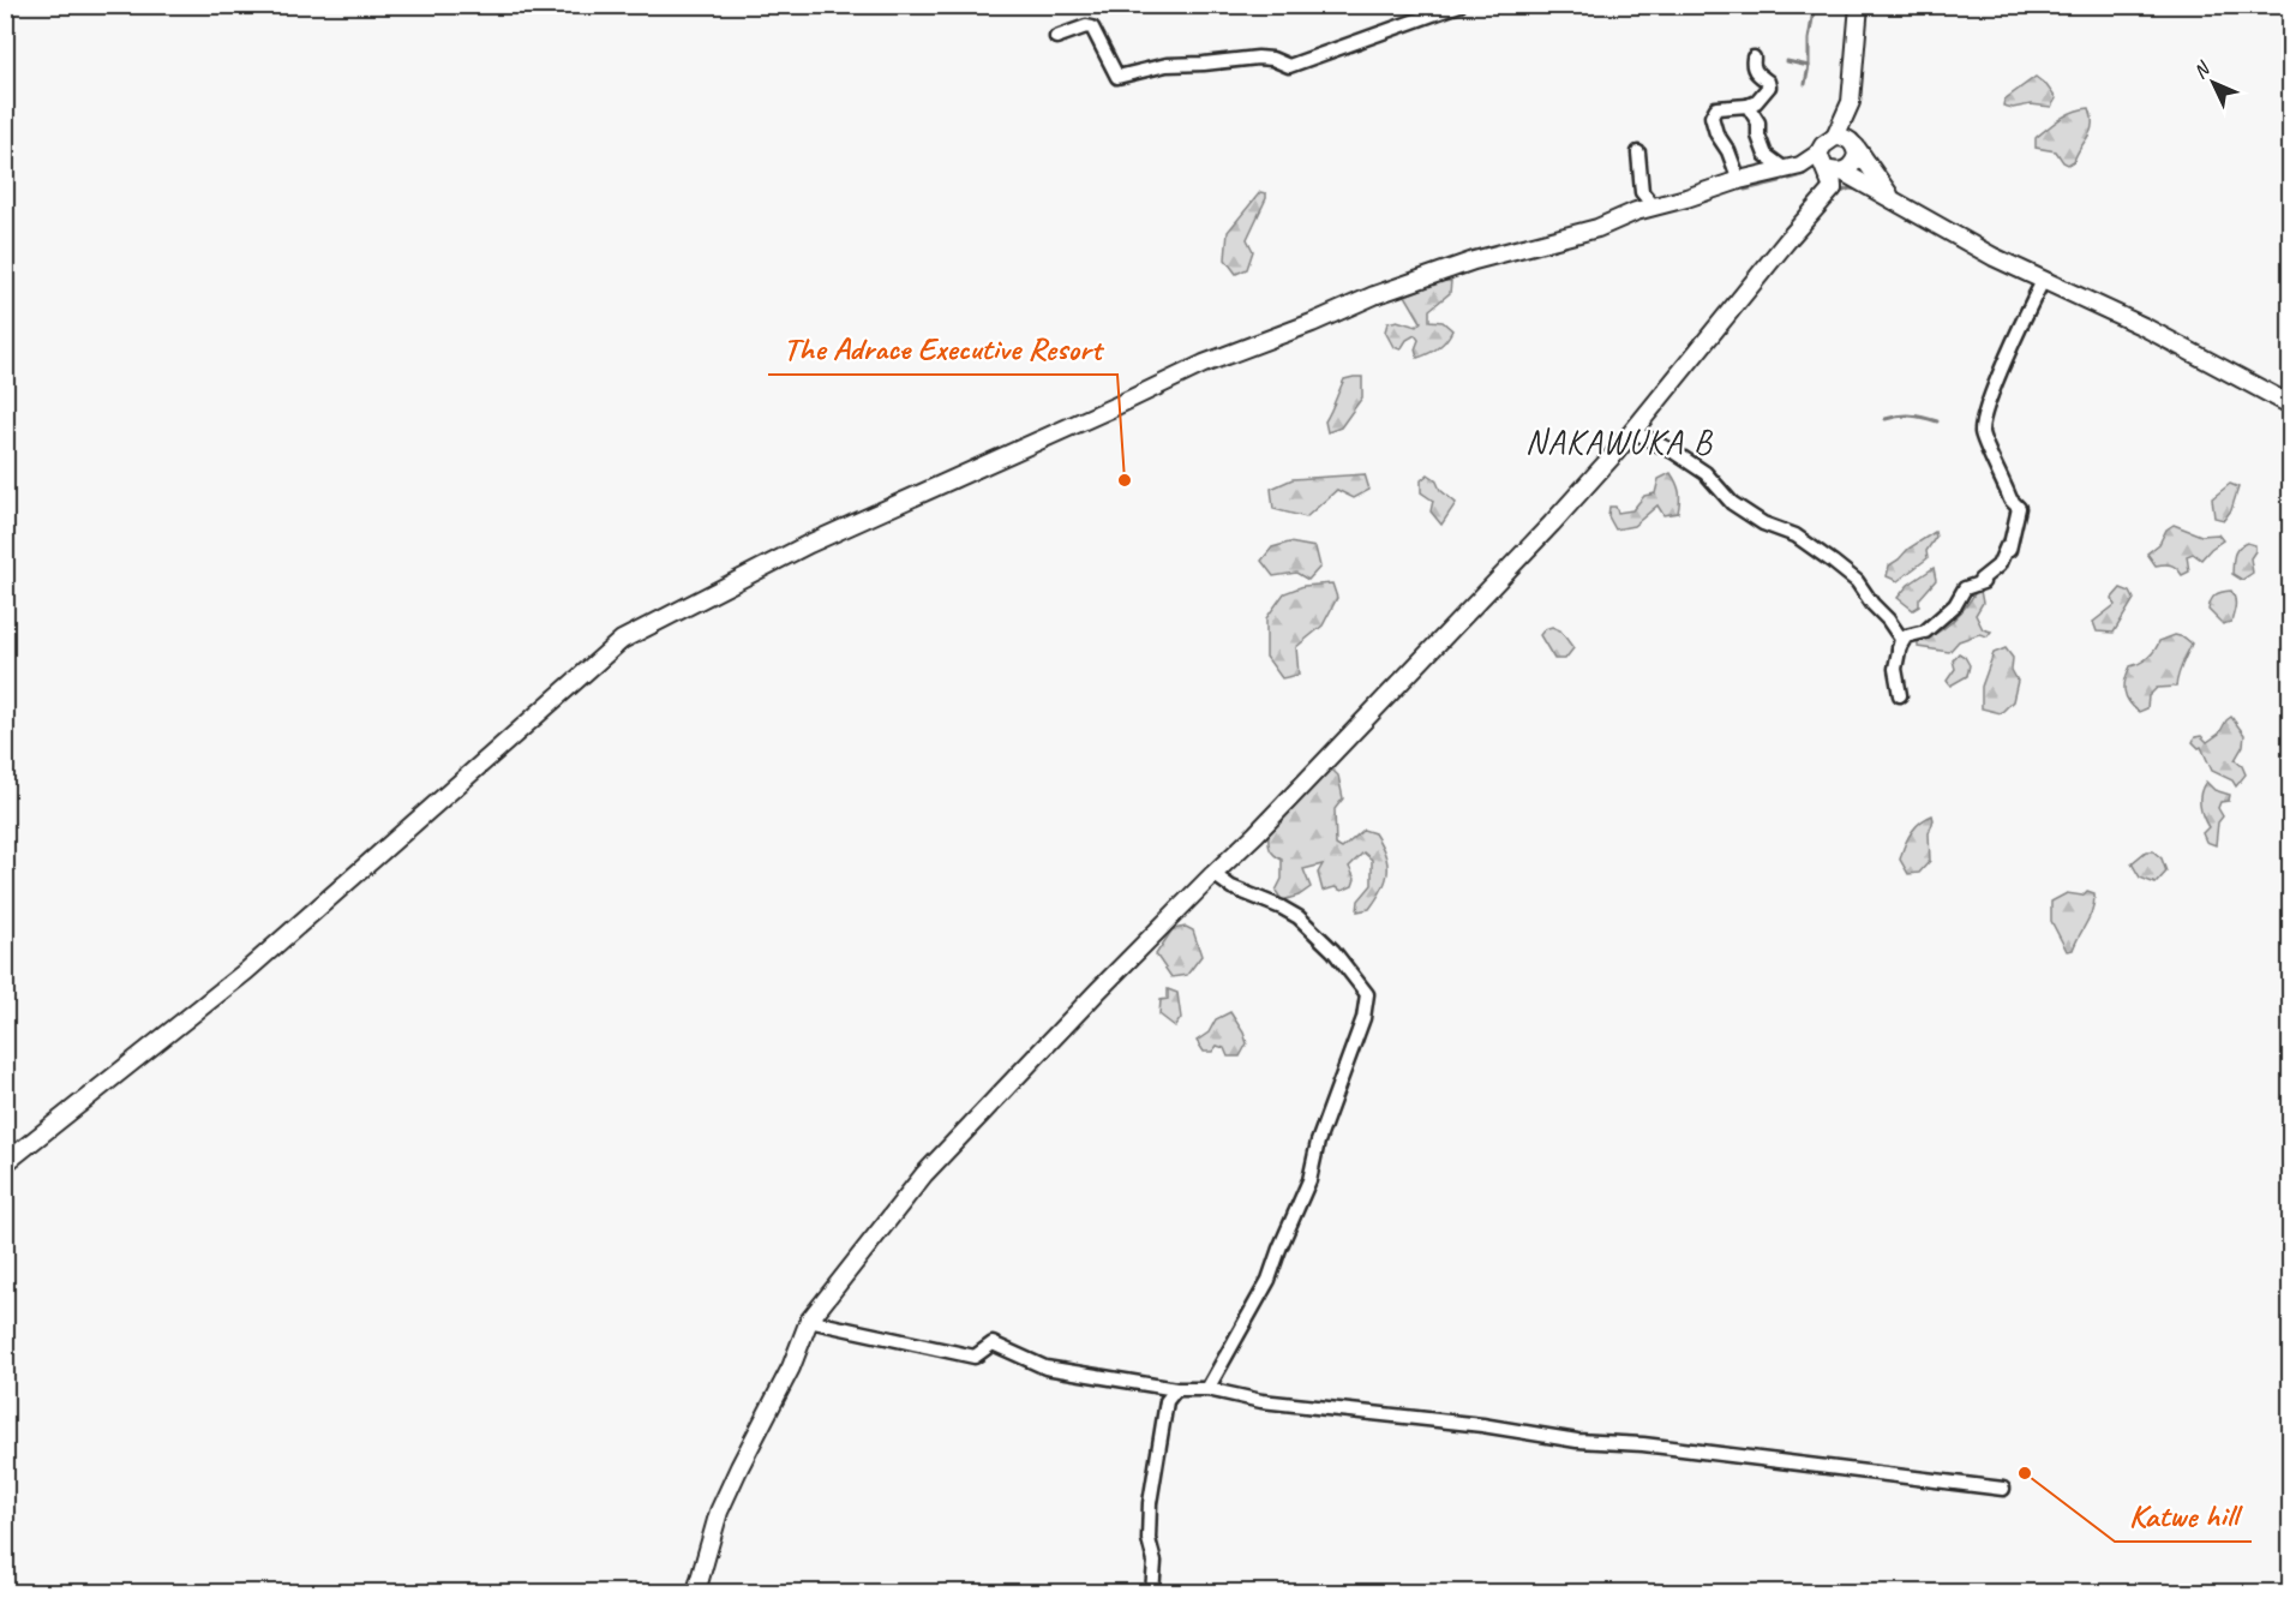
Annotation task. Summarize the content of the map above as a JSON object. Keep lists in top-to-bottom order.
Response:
{
  "districts": ["NAKAWUKA B"],
  "places": ["The Adrace Executive Resort", "Katwe hill"],
  "north": "top left"
}
